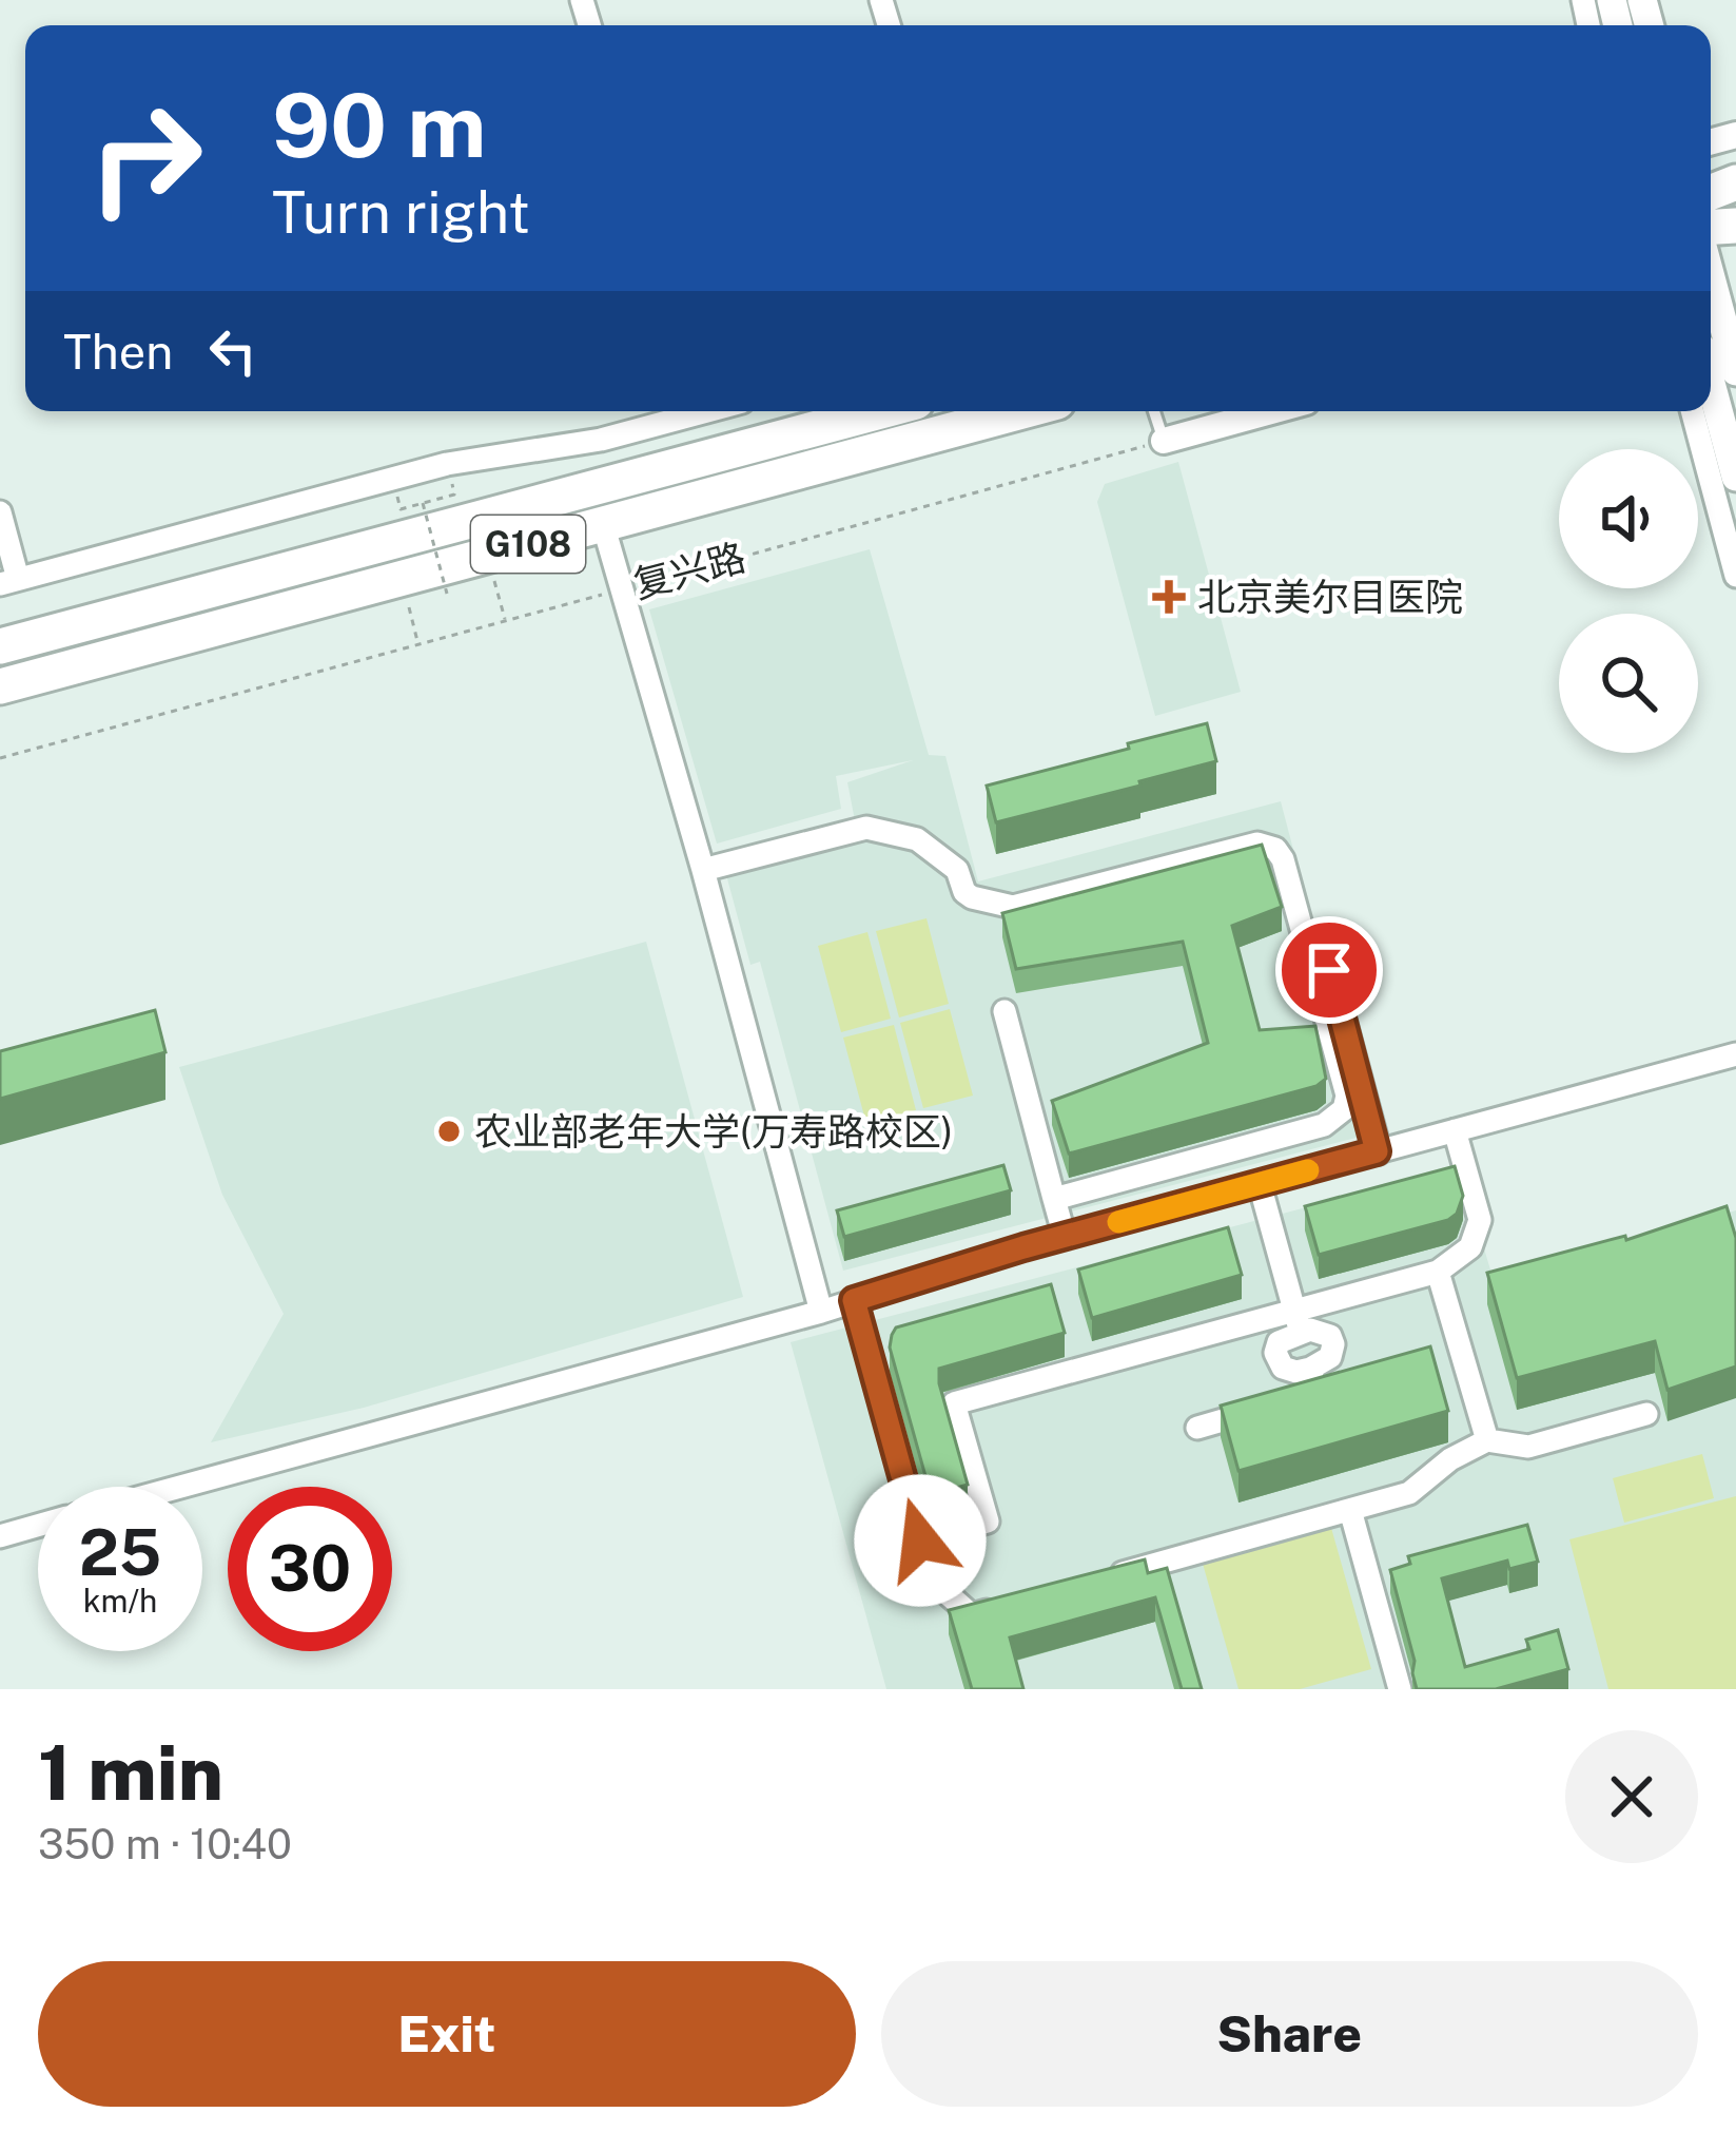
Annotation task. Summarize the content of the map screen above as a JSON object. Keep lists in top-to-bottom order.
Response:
{
  "streets": {
    "highway": ["G108", "复兴路"]
  },
  "places": {
    "health": ["北京美尔目医院"],
    "other": ["农业部老年大学(万寿路校区)"]
  },
  "page": {
    "turn": ["90 m", "Turn right"],
    "then": "Then",
    "speed": "25 km/h",
    "limit": "30",
    "heading": ["1 min", "350 m · 10:40"],
    "buttons": ["Exit", "Share"]
  }
}
